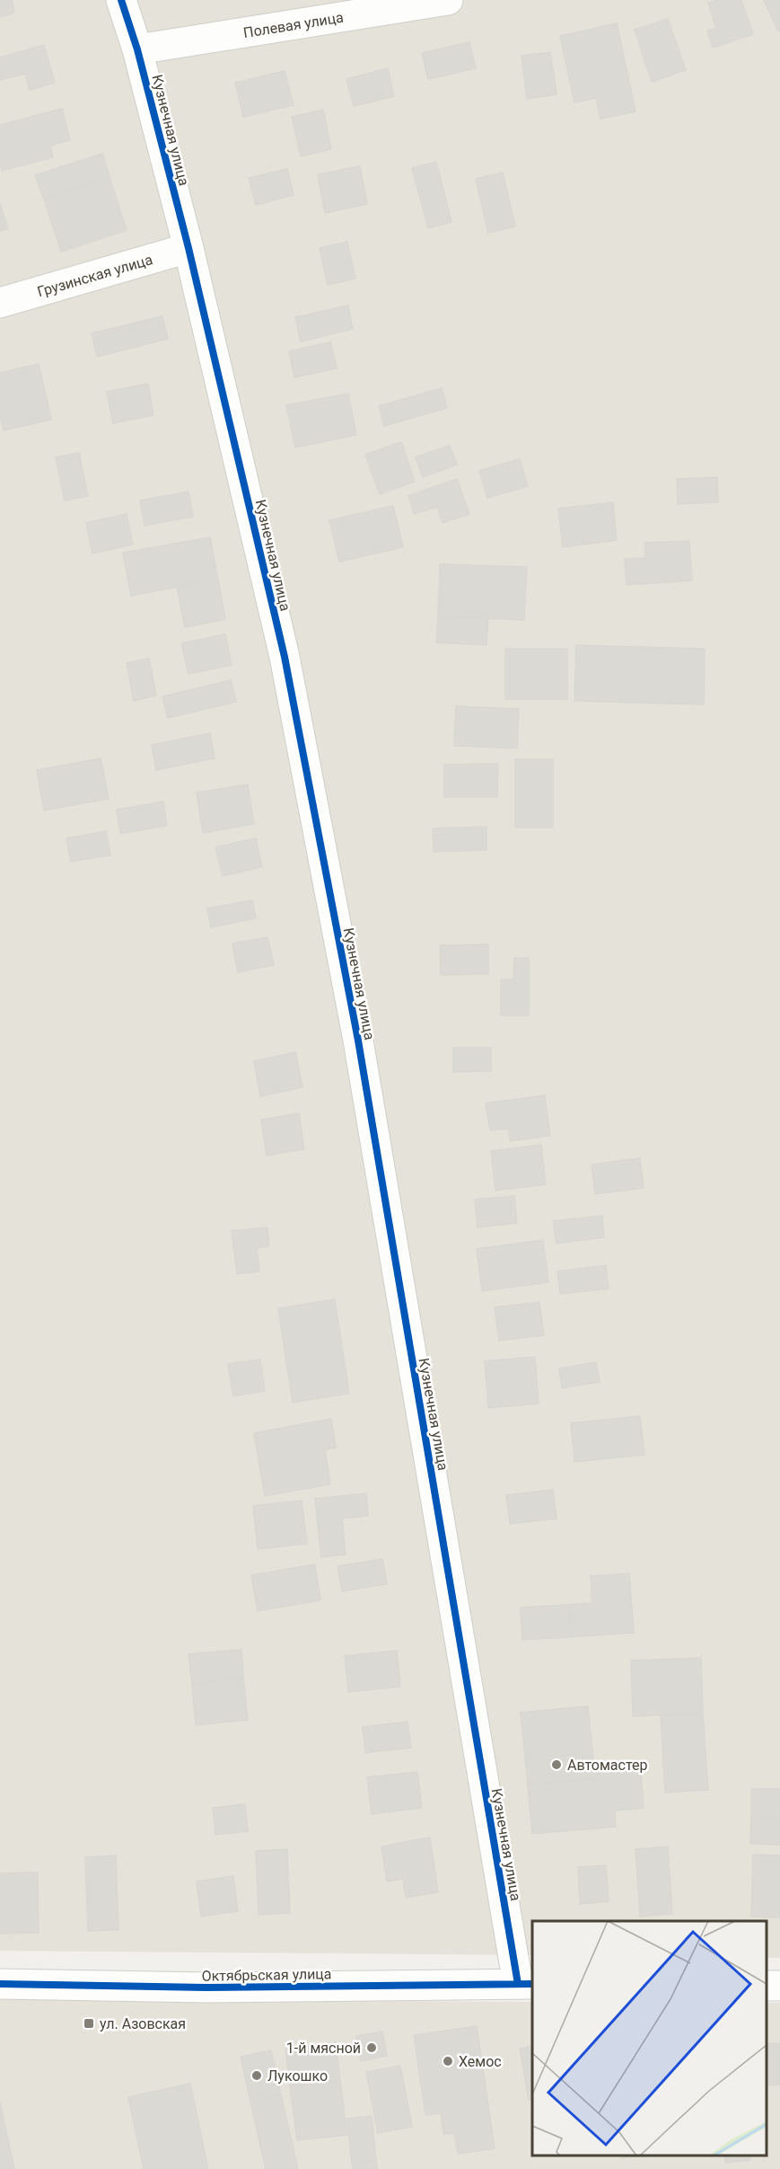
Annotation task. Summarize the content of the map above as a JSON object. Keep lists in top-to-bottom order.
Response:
{
  "streets": {
    "street": [
      "Полевая улица",
      "Кузнечная улица",
      "Грузинская улица",
      "Октябрьская улица"
    ]
  },
  "crossings": [
    ["Полевая улица", "Кузнечная улица"],
    ["Кузнечная улица", "Грузинская улица"],
    ["Кузнечная улица", "Октябрьская улица"]
  ],
  "places": {
    "other": [
      "Автомастер",
      "1-й мясной",
      "Хемос",
      "Лукошко"
    ],
    "transit": ["ул. Азовская"]
  }
}
